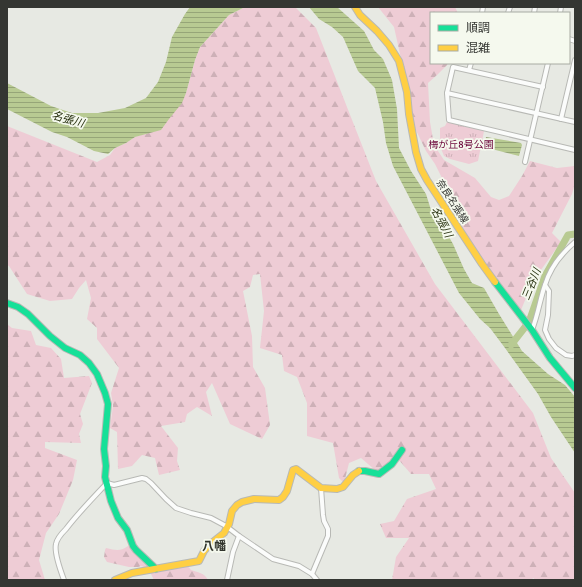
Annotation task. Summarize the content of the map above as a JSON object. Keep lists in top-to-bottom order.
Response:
{
  "streets": {
    "street": ["奈良名張線"]
  },
  "districts": ["八幡"],
  "water": ["名張川", "三谷川"],
  "parks": ["梅が丘8号公園"],
  "legend": ["順調", "混雑"]
}
